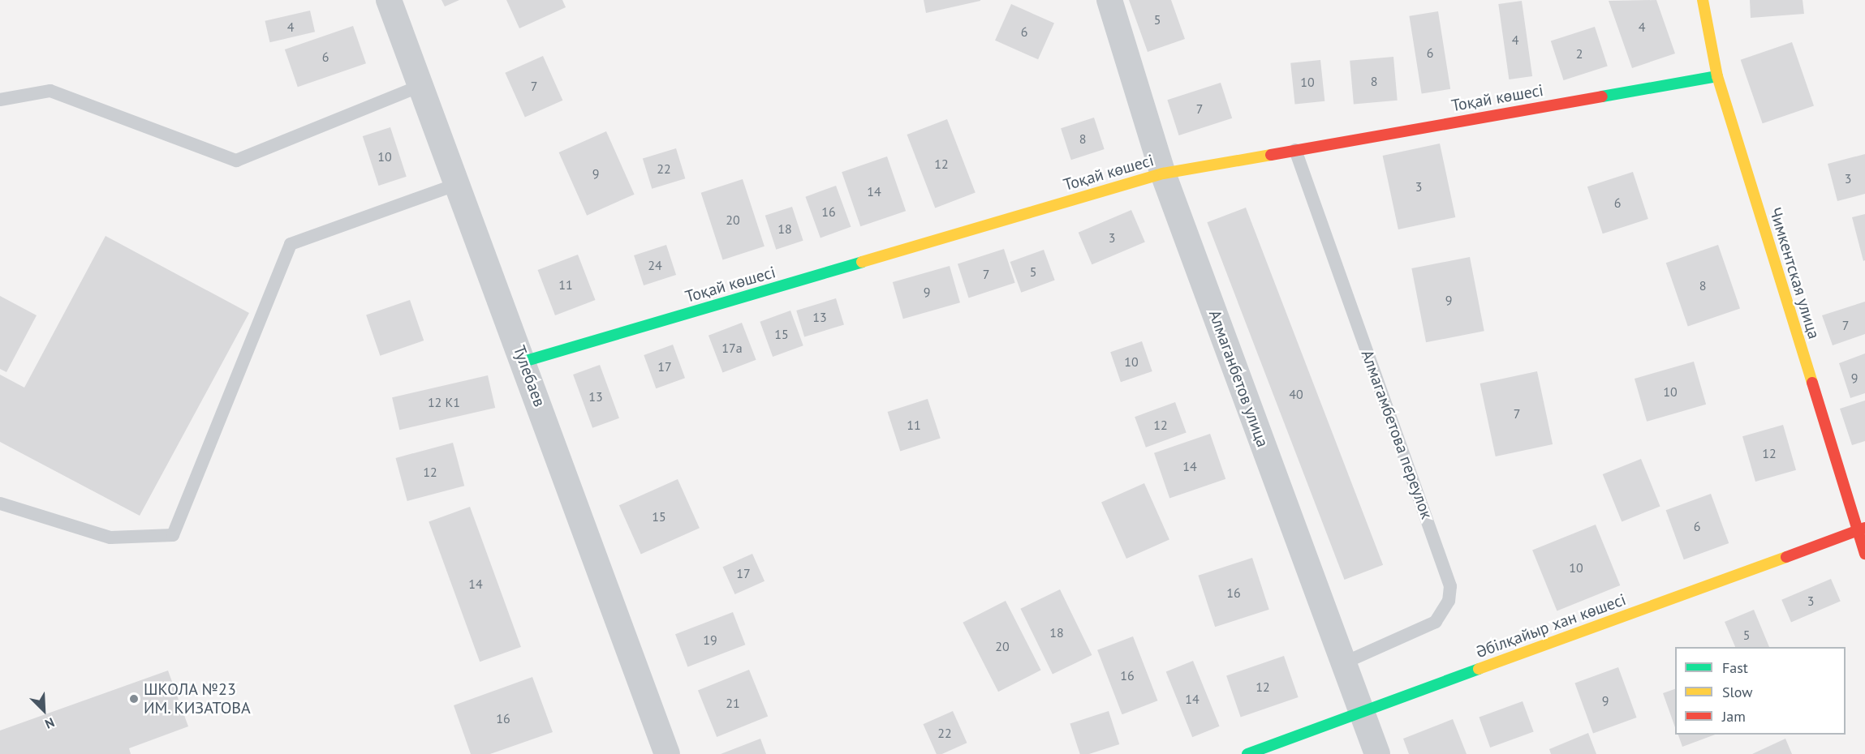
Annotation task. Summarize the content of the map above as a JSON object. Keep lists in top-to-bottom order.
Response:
{
  "streets": {
    "street": [
      "Тоқай көшесі",
      "Чимкентская улица",
      "Тулебаев",
      "Алмаганбетов улица",
      "Әбілқайыр хан көшесі"
    ],
    "lane": ["Алмагамбетова переулок"]
  },
  "crossings": [
    ["Тоқай көшесі", "Чимкентская улица"],
    ["Тоқай көшесі", "Тулебаев"],
    ["Тоқай көшесі", "Алмаганбетов улица"],
    ["Тоқай көшесі", "Алмагамбетова переулок"],
    ["Чимкентская улица", "Әбілқайыр хан көшесі"],
    ["Алмаганбетов улица", "Алмагамбетова переулок"],
    ["Алмаганбетов улица", "Әбілқайыр хан көшесі"]
  ],
  "places": ["ШКОЛА №23 ИМ. КИЗАТОВА"],
  "house_numbers": [
    "5",
    "4",
    "4",
    "6",
    "4",
    "6",
    "2",
    "6",
    "8",
    "10",
    "7",
    "7",
    "8",
    "10",
    "12",
    "22",
    "9",
    "3",
    "3",
    "14",
    "6",
    "16",
    "20",
    "18",
    "3",
    "24",
    "5",
    "7",
    "11",
    "8",
    "9",
    "9",
    "13",
    "7",
    "15",
    "17а",
    "10",
    "17",
    "9",
    "10",
    "40",
    "13",
    "12 К1",
    "7",
    "11",
    "12",
    "12",
    "14",
    "12",
    "15",
    "6",
    "10",
    "17",
    "14",
    "16",
    "3",
    "18",
    "5",
    "19",
    "20",
    "16",
    "12",
    "14",
    "9",
    "21",
    "16",
    "22"
  ],
  "legend": ["Fast", "Slow", "Jam"],
  "north": "bottom right"
}
